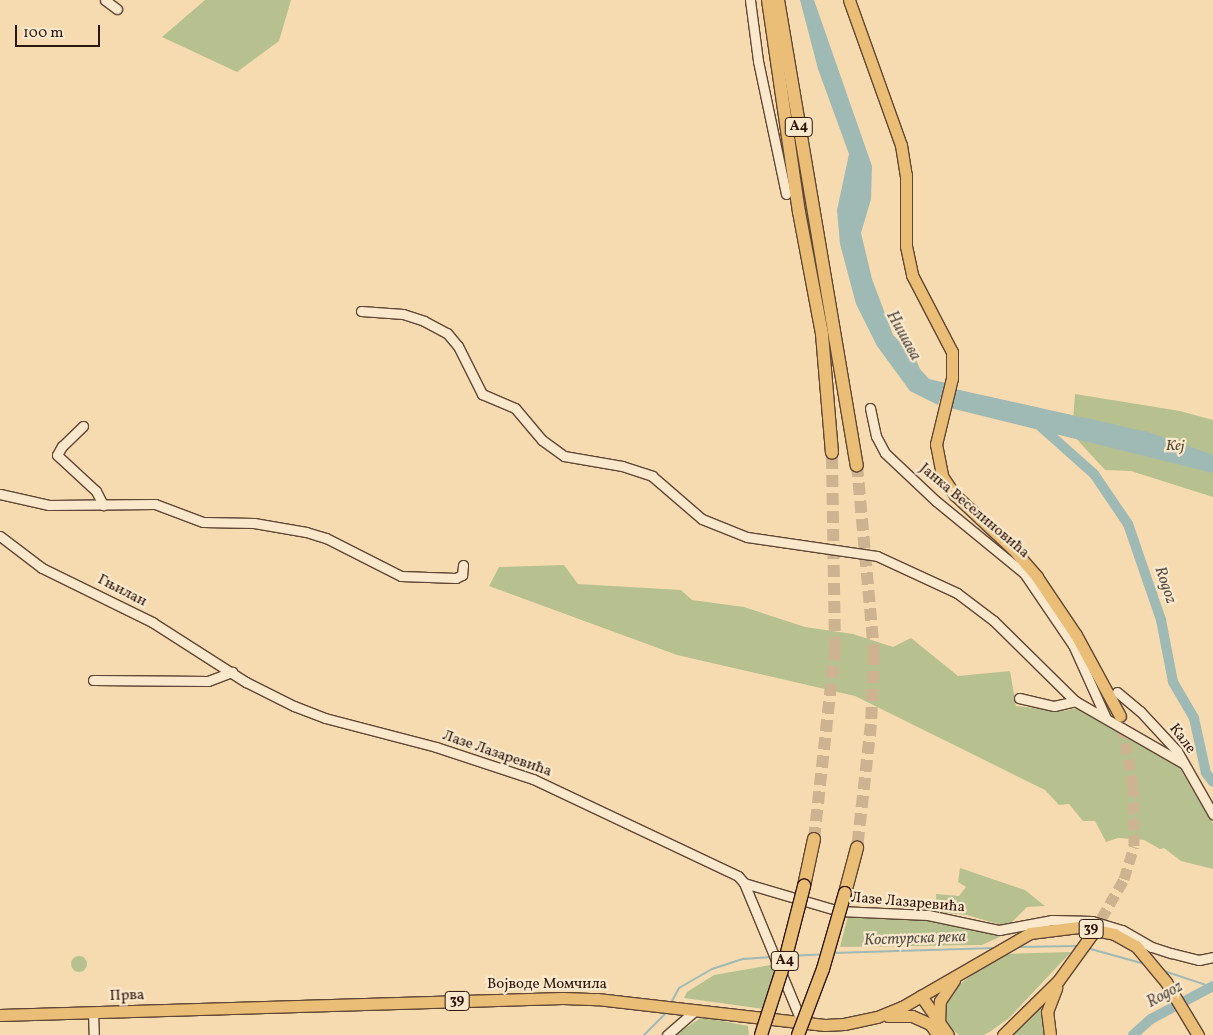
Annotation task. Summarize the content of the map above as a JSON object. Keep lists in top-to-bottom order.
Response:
{
  "streets": {
    "highway": ["A4"],
    "main road": ["39", "Војводе Момчила", "Прва"],
    "street": [
      "Јанка Веселиновића",
      "Гњилан",
      "Кале",
      "Лазе Лазаревића"
    ]
  },
  "crossings": [
    ["A4", "39"],
    ["Гњилан", "Лазе Лазаревића"],
    ["39", "Војводе Момчила"],
    ["Војводе Момчила", "Прва"]
  ],
  "water": ["Нишава", "Rogoz", "Костурска река"],
  "parks": ["Кеј"],
  "scale_bar": "100 m"
}
